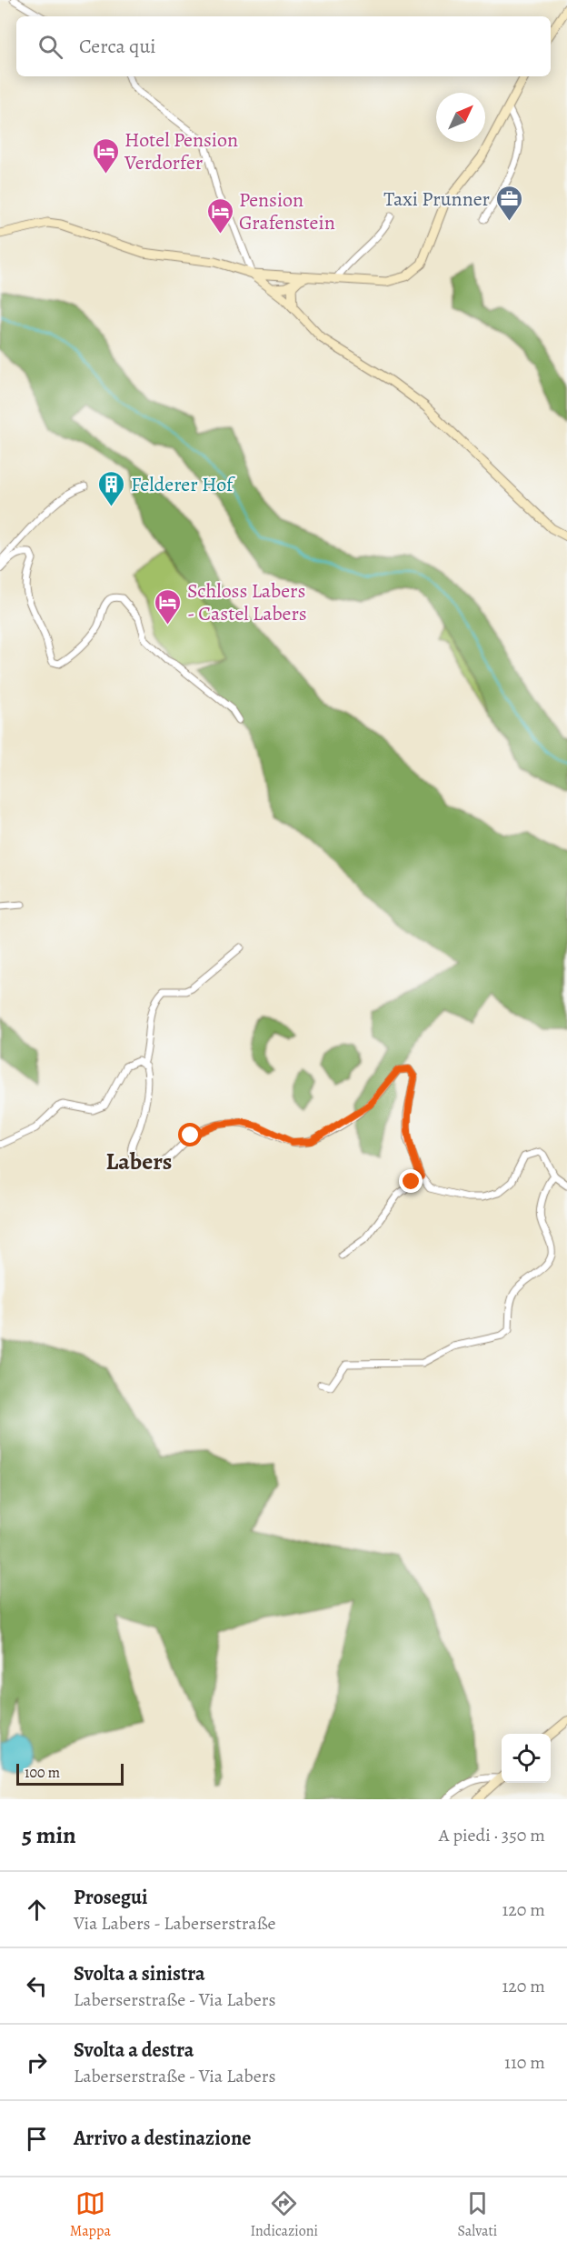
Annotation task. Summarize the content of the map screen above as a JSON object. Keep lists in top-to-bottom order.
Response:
{
  "districts": ["Labers"],
  "places": {
    "hotel": ["Hotel Pension Verdorfer", "Pension Grafenstein", "Schloss Labers - Castel Labers"],
    "office": ["Taxi Prunner"],
    "building": ["Felderer Hof"]
  },
  "scale_bar": "100 m",
  "north": "top right",
  "page": {
    "search": "Cerca qui",
    "scale": "100 m",
    "heading": ["5 min", "A piedi · 350 m"],
    "list": [
      ["Prosegui", "Via Labers - Laberserstraße", "120 m"],
      ["Svolta a sinistra", "Laberserstraße - Via Labers", "120 m"],
      ["Svolta a destra", "Laberserstraße - Via Labers", "110 m"],
      "Arrivo a destinazione"
    ],
    "nav": ["Mappa", "Indicazioni", "Salvati"]
  }
}
